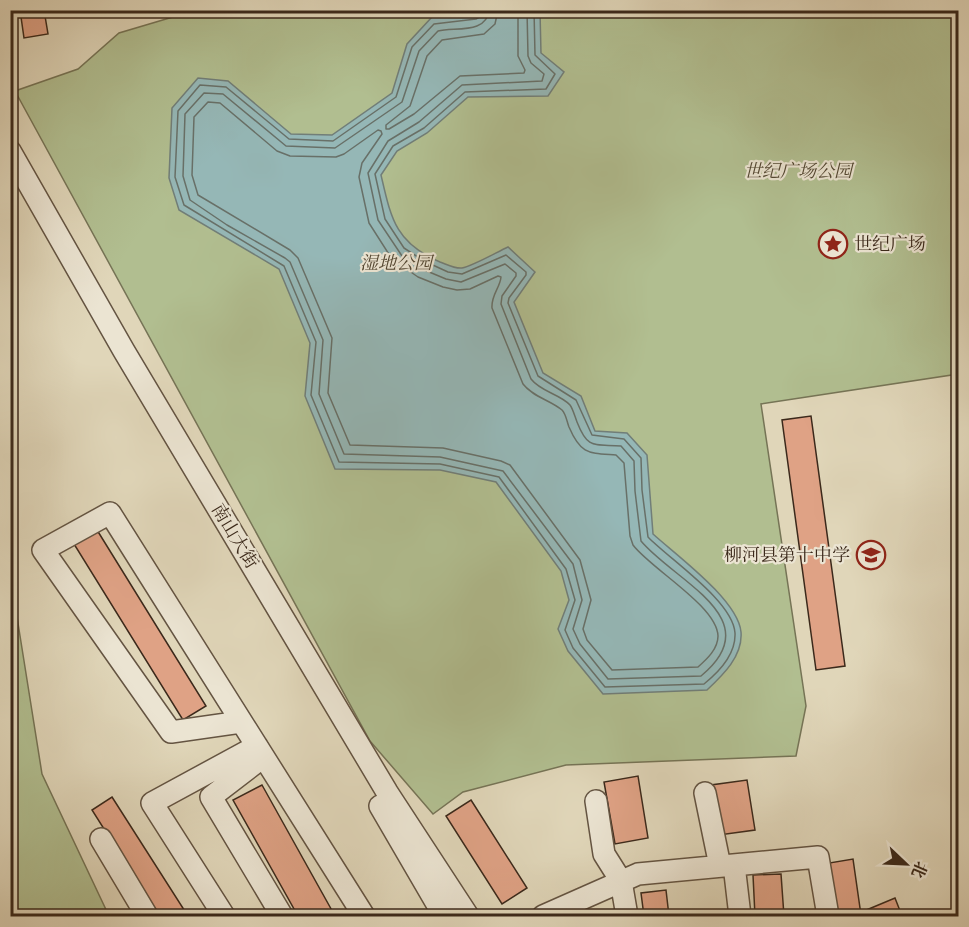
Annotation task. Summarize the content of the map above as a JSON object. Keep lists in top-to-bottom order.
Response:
{
  "streets": {
    "street": ["南山大街"]
  },
  "parks": ["世纪广场公园", "湿地公园"],
  "places": {
    "place": ["世纪广场"],
    "school or university": ["柳河县第十中学"]
  },
  "north": "bottom right"
}
